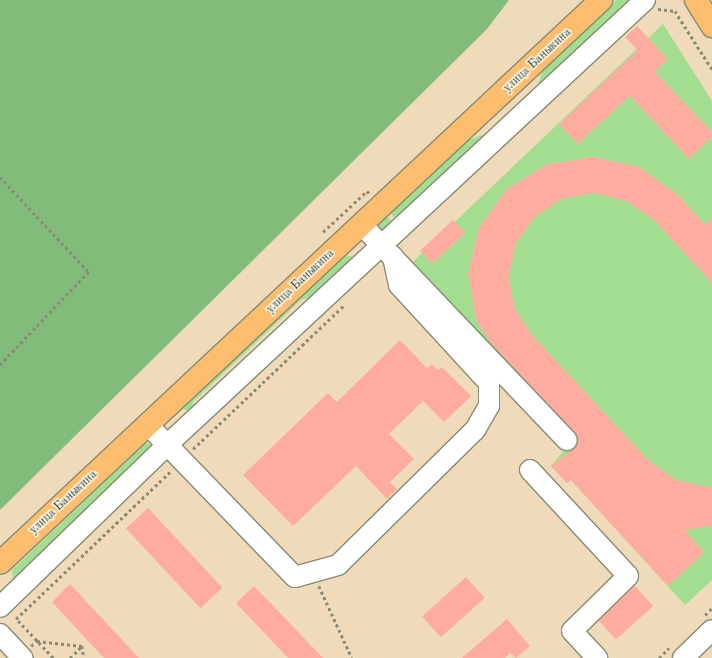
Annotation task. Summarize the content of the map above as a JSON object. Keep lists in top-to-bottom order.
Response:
{
  "streets": {
    "main road": ["улица Баныкина"]
  }
}
